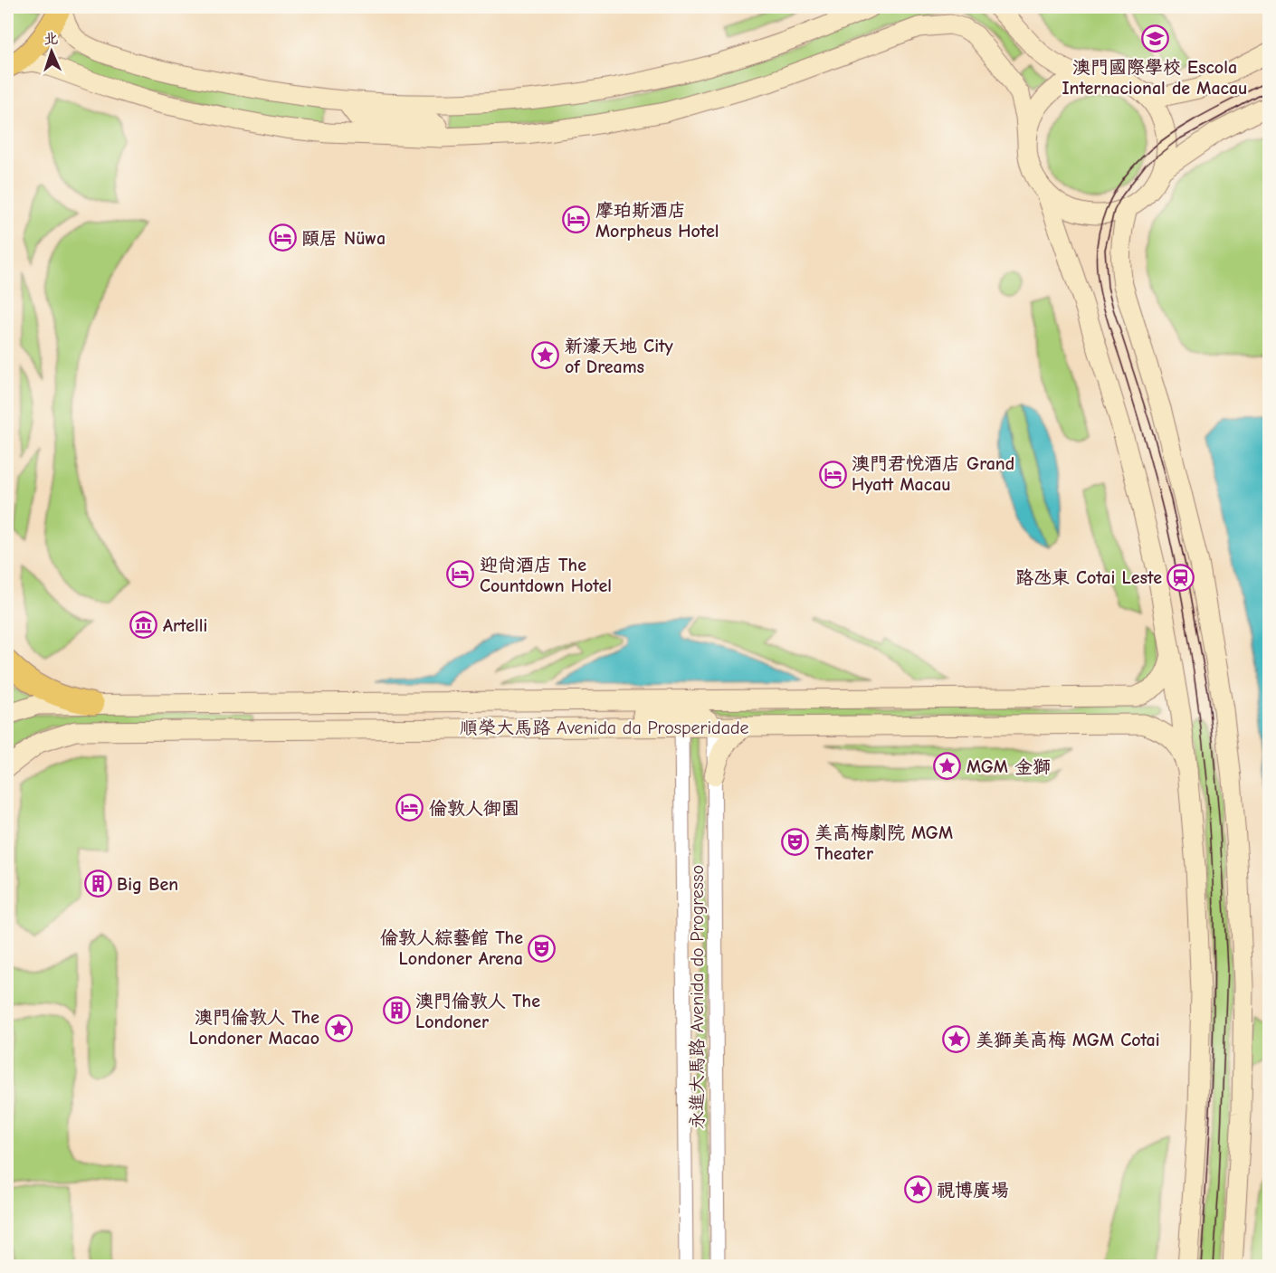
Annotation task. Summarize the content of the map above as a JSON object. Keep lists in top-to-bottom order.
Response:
{
  "streets": {
    "main road": ["順榮大馬路 Avenida da Prosperidade"],
    "street": ["永進大馬路 Avenida do Progresso"]
  },
  "crossings": [
    ["順榮大馬路 Avenida da Prosperidade", "永進大馬路 Avenida do Progresso"]
  ],
  "places": {
    "school or university": ["澳門國際學校 Escola Internacional de Macau"],
    "hotel": [
      "摩珀斯酒店 Morpheus Hotel",
      "頤居 Nüwa",
      "澳門君悅酒店 Grand Hyatt Macau",
      "迎尚酒店 The Countdown Hotel",
      "倫敦人御園"
    ],
    "place": [
      "新濠天地 City of Dreams",
      "MGM 金獅",
      "澳門倫敦人 The Londoner Macao",
      "美獅美高梅 MGM Cotai",
      "視博廣場"
    ],
    "station": ["路氹東 Cotai Leste"],
    "museum": ["Artelli"],
    "theatre": ["美高梅劇院 MGM Theater", "倫敦人綜藝館 The Londoner Arena"],
    "building": ["Big Ben", "澳門倫敦人 The Londoner"]
  },
  "north": "top"
}
